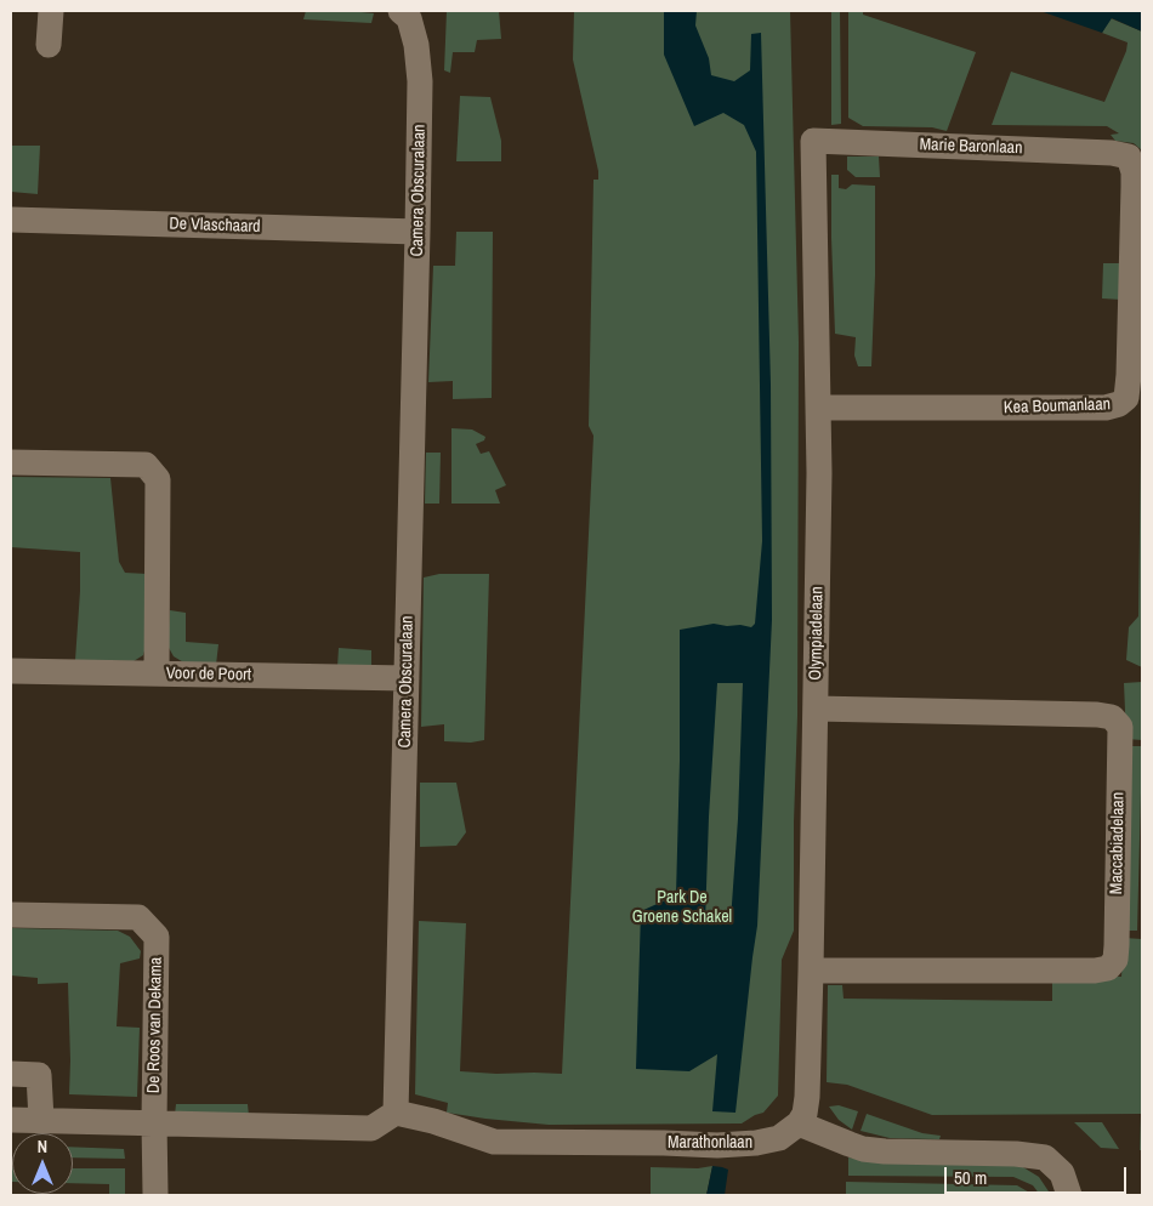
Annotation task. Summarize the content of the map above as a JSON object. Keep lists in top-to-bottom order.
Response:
{
  "streets": {
    "street": [
      "Marie Baronlaan",
      "Camera Obscuralaan",
      "De Vlaschaard",
      "Kea Boumanlaan",
      "Olympiadelaan",
      "Voor de Poort",
      "Maccabiadelaan",
      "De Roos van Dekama",
      "Marathonlaan"
    ]
  },
  "crossings": [
    ["Marie Baronlaan", "Kea Boumanlaan"],
    ["Marie Baronlaan", "Olympiadelaan"],
    ["Camera Obscuralaan", "De Vlaschaard"],
    ["Camera Obscuralaan", "Voor de Poort"],
    ["Camera Obscuralaan", "Marathonlaan"],
    ["Kea Boumanlaan", "Olympiadelaan"],
    ["Olympiadelaan", "Maccabiadelaan"],
    ["Olympiadelaan", "Marathonlaan"]
  ],
  "parks": ["Park De Groene Schakel"],
  "scale_bar": "50 m",
  "north": "top"
}
